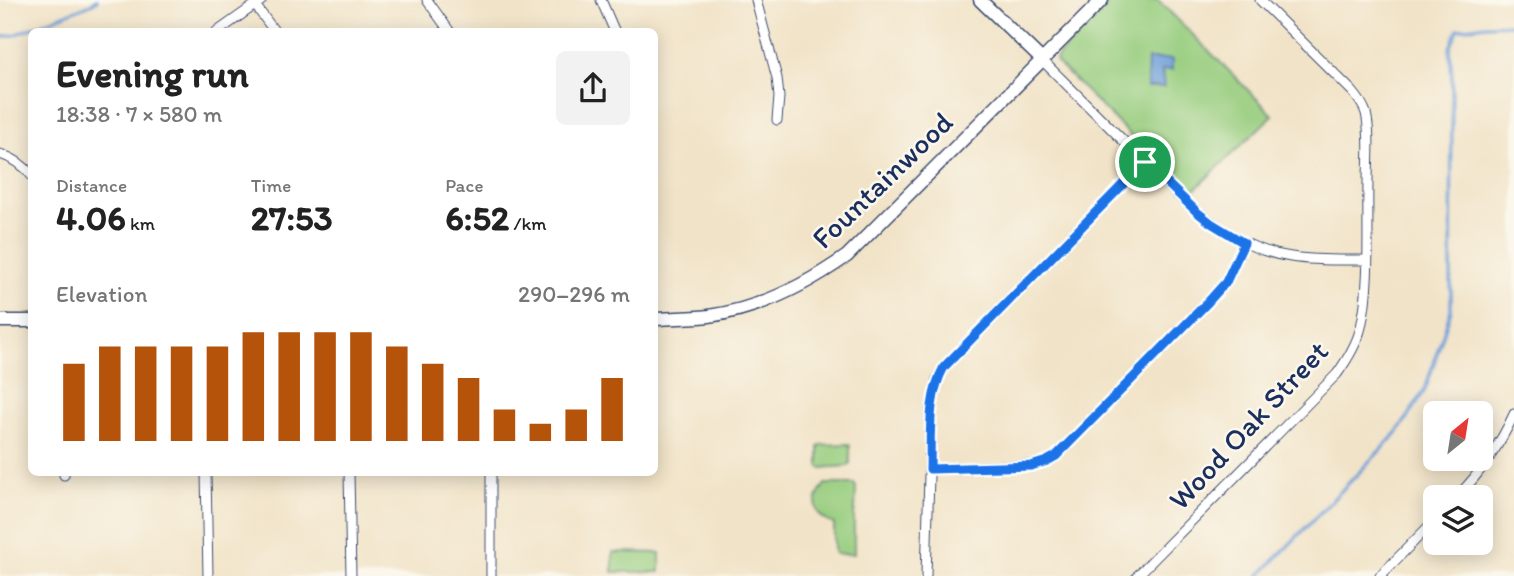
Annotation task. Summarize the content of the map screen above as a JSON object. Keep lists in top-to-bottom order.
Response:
{
  "streets": {
    "street": ["Fountainwood", "Wood Oak Street"]
  },
  "north": "top right",
  "page": {
    "heading": ["Evening run", "18:38 · 7 × 580 m"],
    "stats": [
      ["Distance", "4.06 km"],
      ["Time", "27:53"],
      ["Pace", "6:52 /km"]
    ],
    "chart": ["Elevation", "290–296 m"]
  }
}
